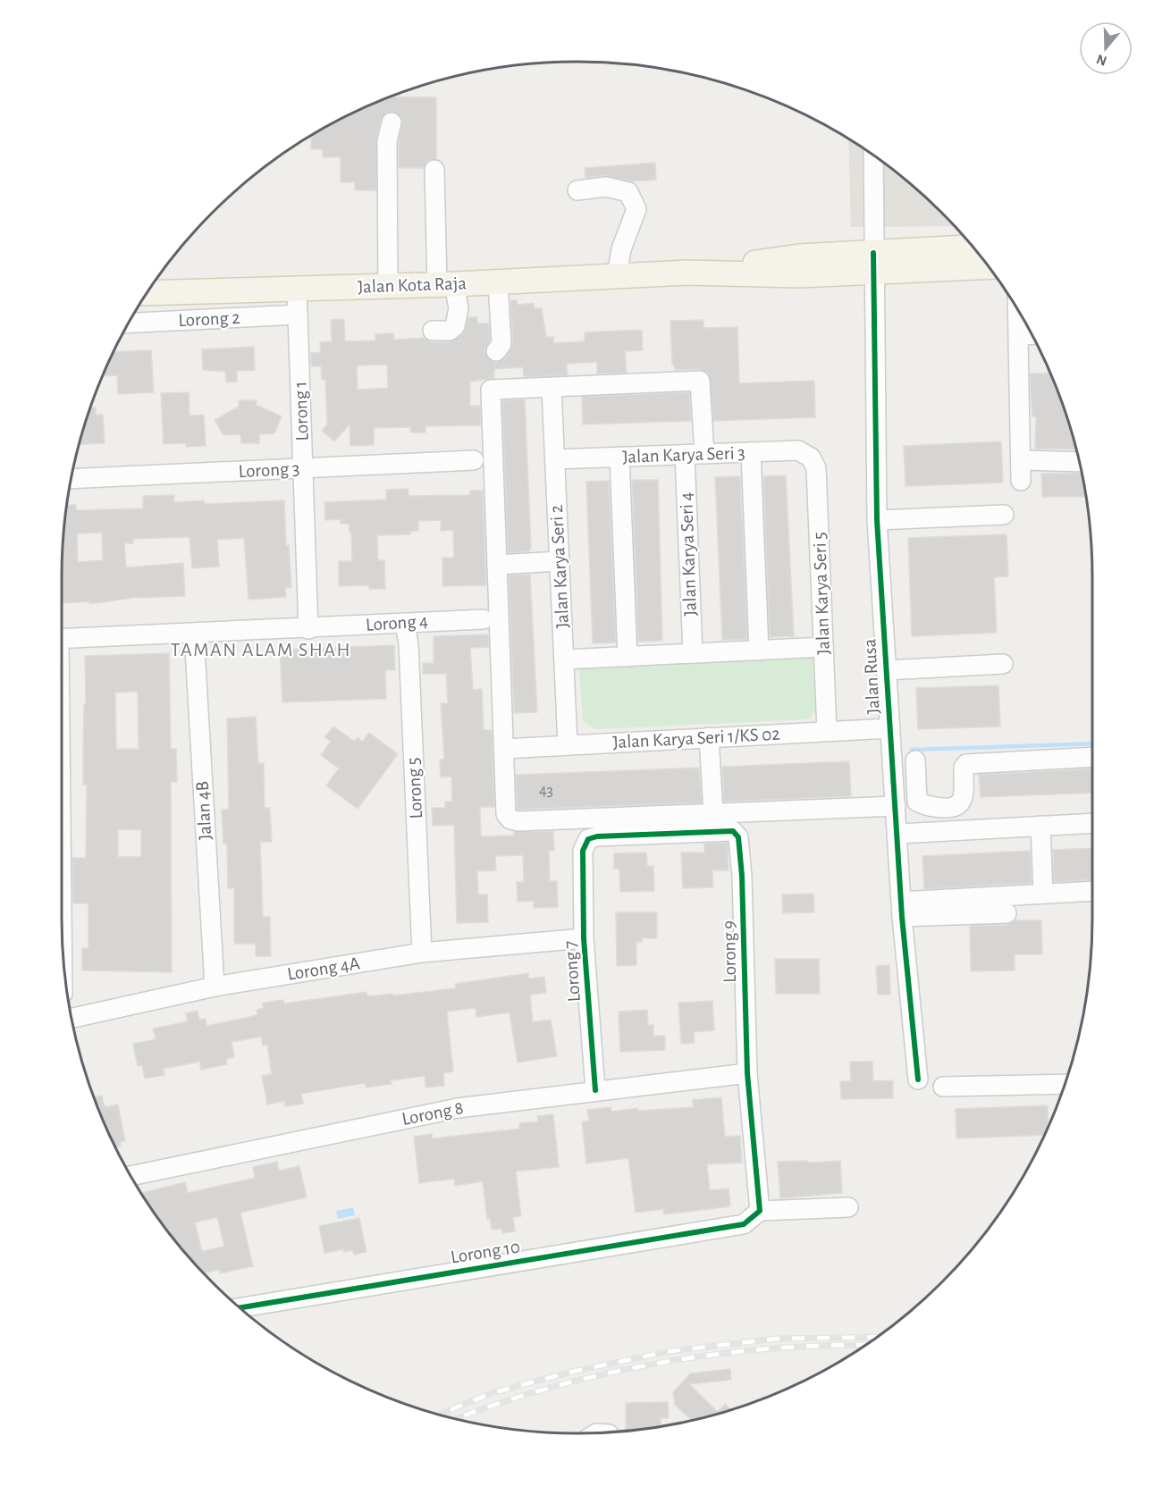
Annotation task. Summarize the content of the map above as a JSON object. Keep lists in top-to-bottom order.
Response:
{
  "streets": {
    "main road": ["Jalan Kota Raja"],
    "street": [
      "Lorong 2",
      "Lorong 1",
      "Jalan Karya Seri 3",
      "Lorong 3",
      "Jalan Karya Seri 4",
      "Jalan Karya Seri 2",
      "Jalan Karya Seri 5",
      "Lorong 4",
      "Jalan Rusa",
      "Jalan Karya Seri 1/KS 02",
      "Lorong 5",
      "Jalan 4B",
      "Lorong 9",
      "Lorong 4A",
      "Lorong 7",
      "Lorong 8",
      "Lorong 10"
    ]
  },
  "crossings": [
    ["Jalan Kota Raja", "Lorong 1"],
    ["Jalan Kota Raja", "Jalan Rusa"],
    ["Lorong 2", "Lorong 1"],
    ["Lorong 1", "Lorong 3"],
    ["Lorong 1", "Lorong 4"],
    ["Jalan Karya Seri 3", "Jalan Karya Seri 4"],
    ["Jalan Karya Seri 3", "Jalan Karya Seri 2"],
    ["Jalan Karya Seri 3", "Jalan Karya Seri 5"],
    ["Jalan Karya Seri 2", "Jalan Karya Seri 1/KS 02"],
    ["Jalan Karya Seri 5", "Jalan Karya Seri 1/KS 02"],
    ["Lorong 4", "Lorong 5"],
    ["Lorong 4", "Jalan 4B"],
    ["Jalan Rusa", "Jalan Karya Seri 1/KS 02"],
    ["Lorong 5", "Lorong 4A"],
    ["Jalan 4B", "Lorong 4A"],
    ["Lorong 9", "Lorong 7"],
    ["Lorong 9", "Lorong 8"],
    ["Lorong 9", "Lorong 10"],
    ["Lorong 4A", "Lorong 7"],
    ["Lorong 7", "Lorong 8"]
  ],
  "districts": ["TAMAN ALAM SHAH"],
  "house_numbers": ["43"],
  "north": "bottom"
}
